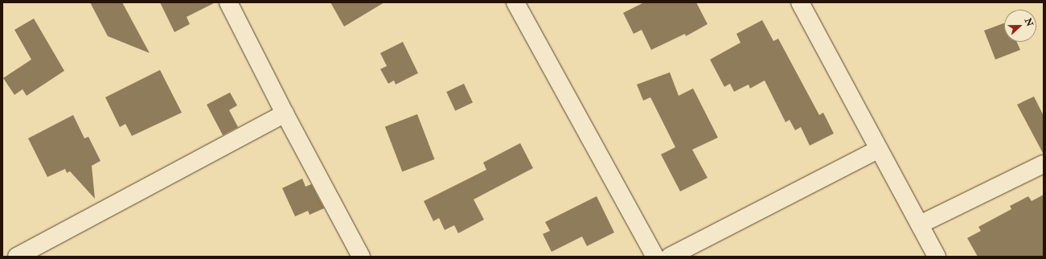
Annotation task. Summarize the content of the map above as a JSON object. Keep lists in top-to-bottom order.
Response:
{
  "north": "right"
}
